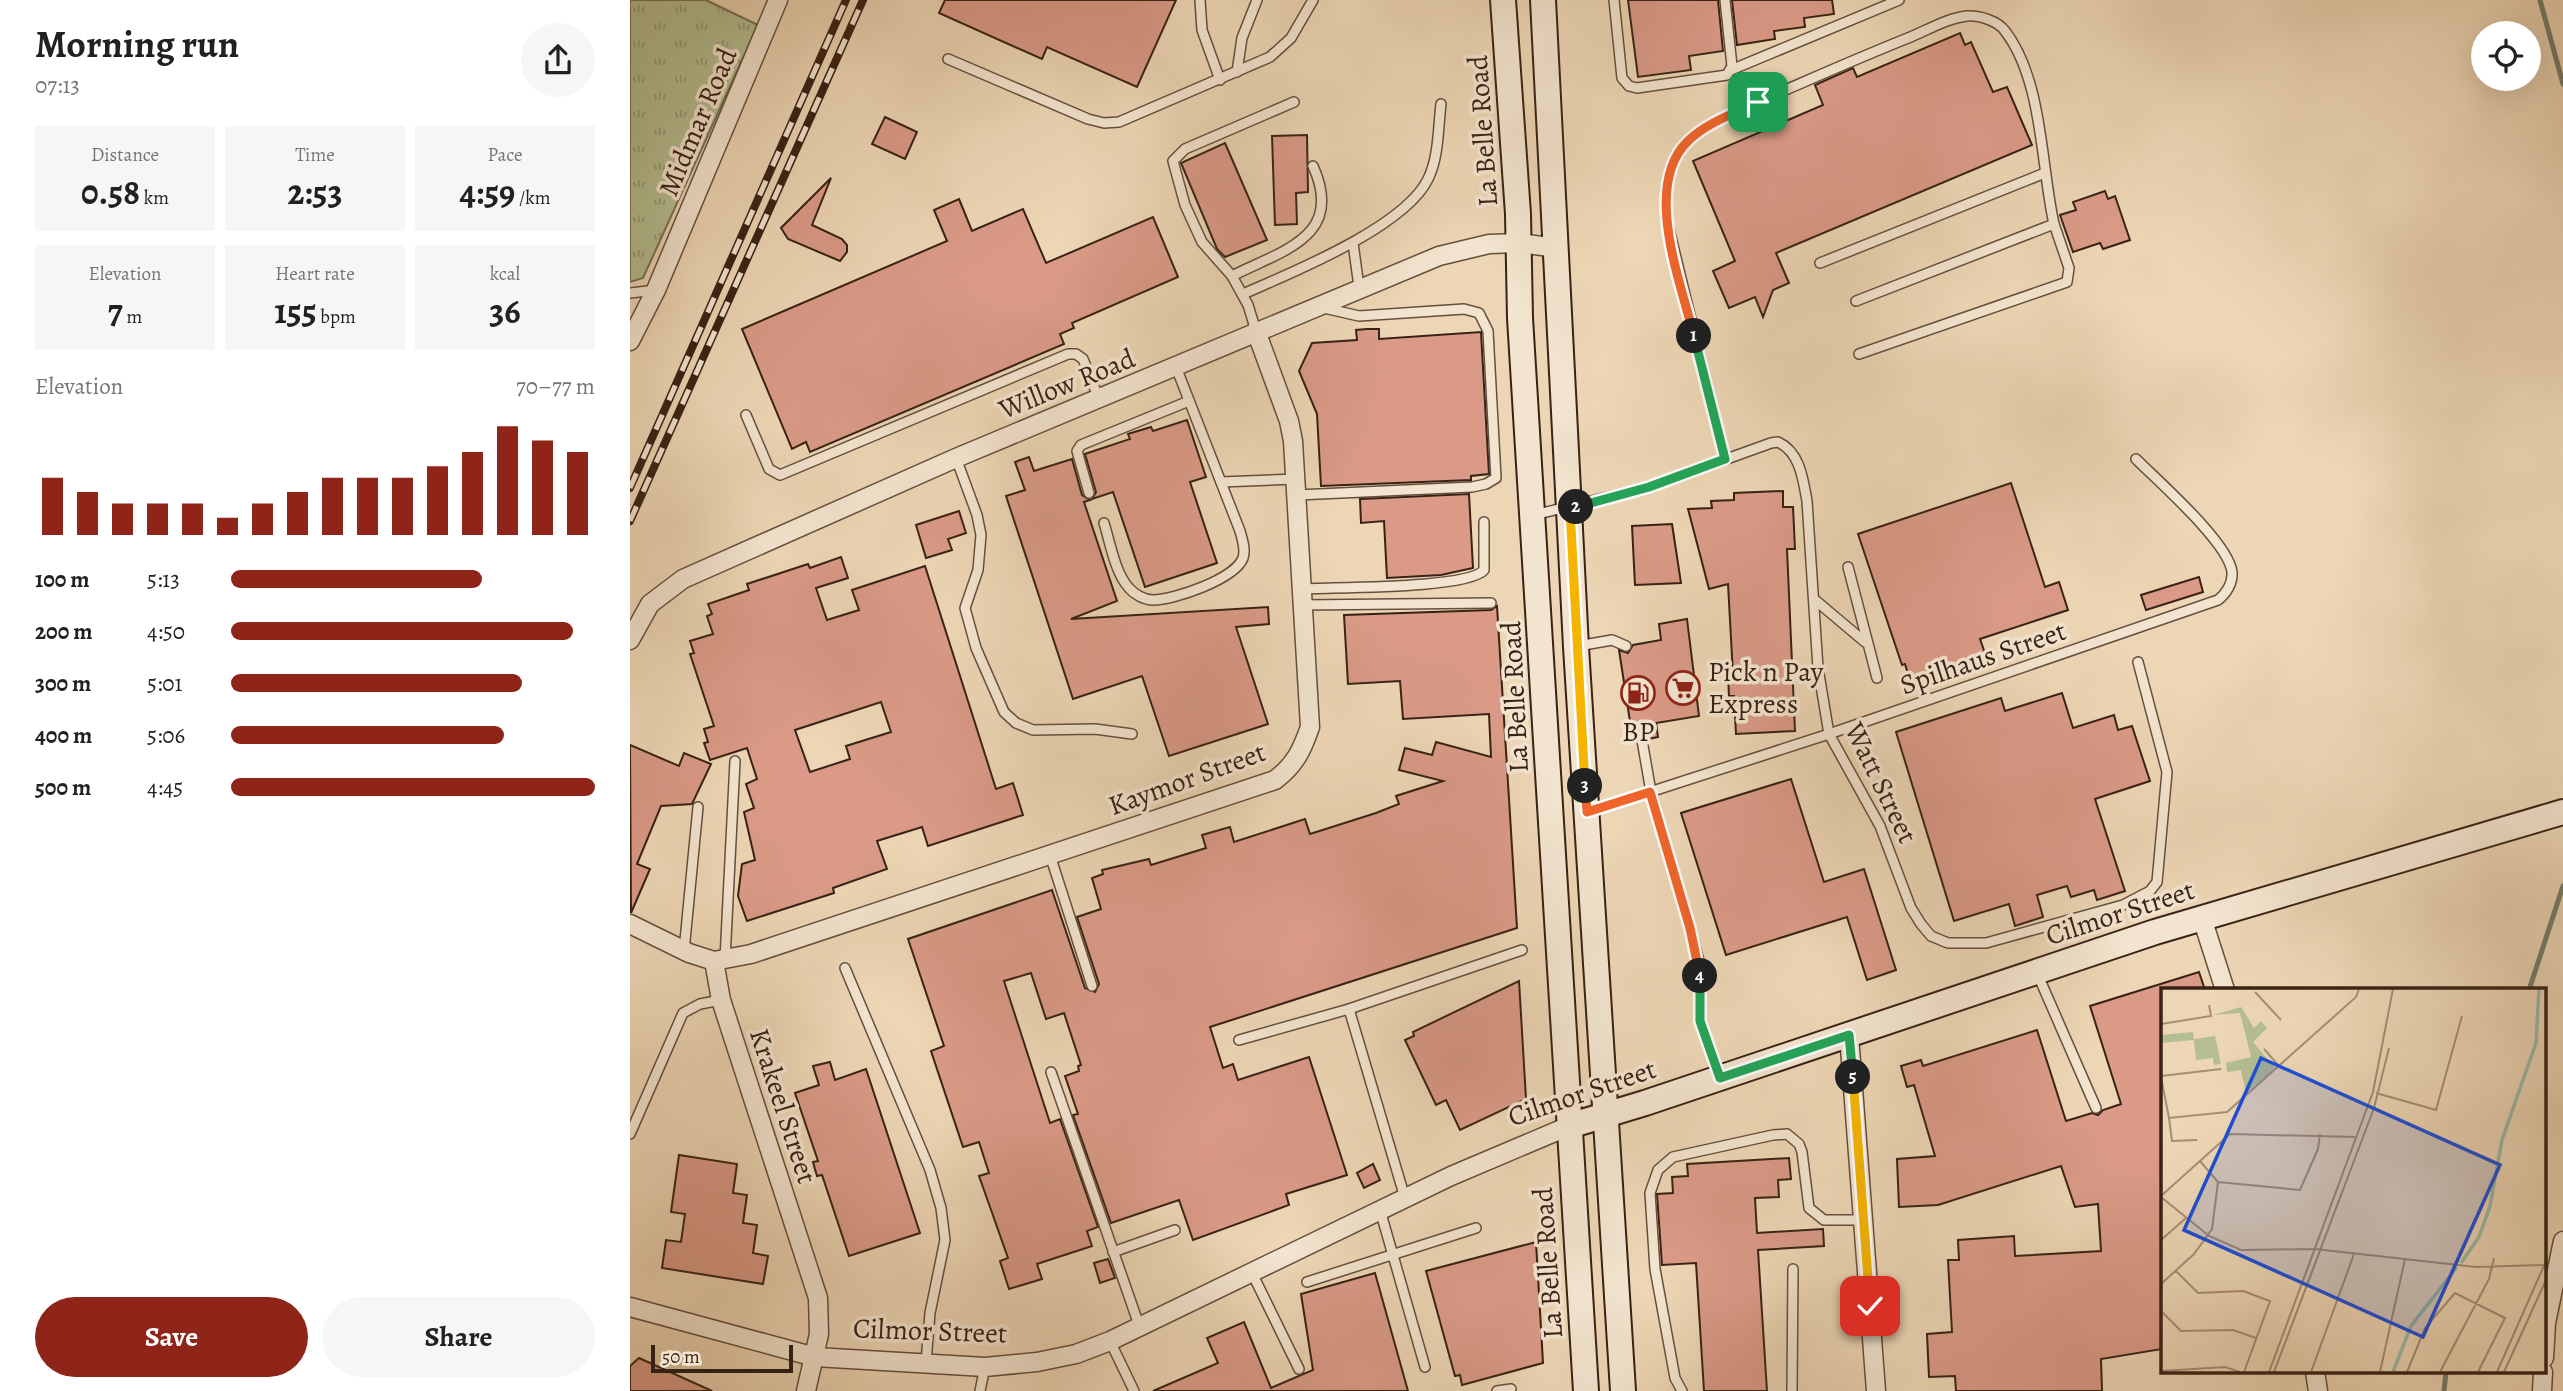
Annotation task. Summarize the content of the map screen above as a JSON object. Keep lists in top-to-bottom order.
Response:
{
  "streets": {
    "main road": ["La Belle Road", "Cilmor Street"],
    "street": [
      "Midmar Road",
      "Willow Road",
      "Kaymor Street",
      "Krakeel Street"
    ],
    "lane": ["Spilhaus Street", "Watt Street"]
  },
  "crossings": [
    ["La Belle Road", "Willow Road"],
    ["La Belle Road", "Watt Street"],
    ["La Belle Road", "Cilmor Street"],
    ["Willow Road", "Kaymor Street"],
    ["Spilhaus Street", "Watt Street"],
    ["Kaymor Street", "Krakeel Street"],
    ["Cilmor Street", "Krakeel Street"]
  ],
  "places": {
    "supermarket": ["Pick n Pay Express"],
    "fuel station": ["BP"]
  },
  "scale_bar": "50 m",
  "page": {
    "heading": ["Morning run", "07:13"],
    "stats": [
      ["Distance", "0.58 km"],
      ["Time", "2:53"],
      ["Pace", "4:59 /km"],
      ["Elevation", "7 m"],
      ["Heart rate", "155 bpm"],
      ["kcal", "36"]
    ],
    "pins": [
      "1",
      "2",
      "3",
      "4",
      "5"
    ],
    "chart": ["Elevation", "70–77 m"],
    "list": [
      {
        "name": "100 m",
        "note": "5:13"
      },
      {
        "name": "200 m",
        "note": "4:50"
      },
      {
        "name": "300 m",
        "note": "5:01"
      },
      {
        "name": "400 m",
        "note": "5:06"
      },
      {
        "name": "500 m",
        "note": "4:45"
      }
    ],
    "buttons": ["Save", "Share"],
    "scale": "50 m"
  }
}
